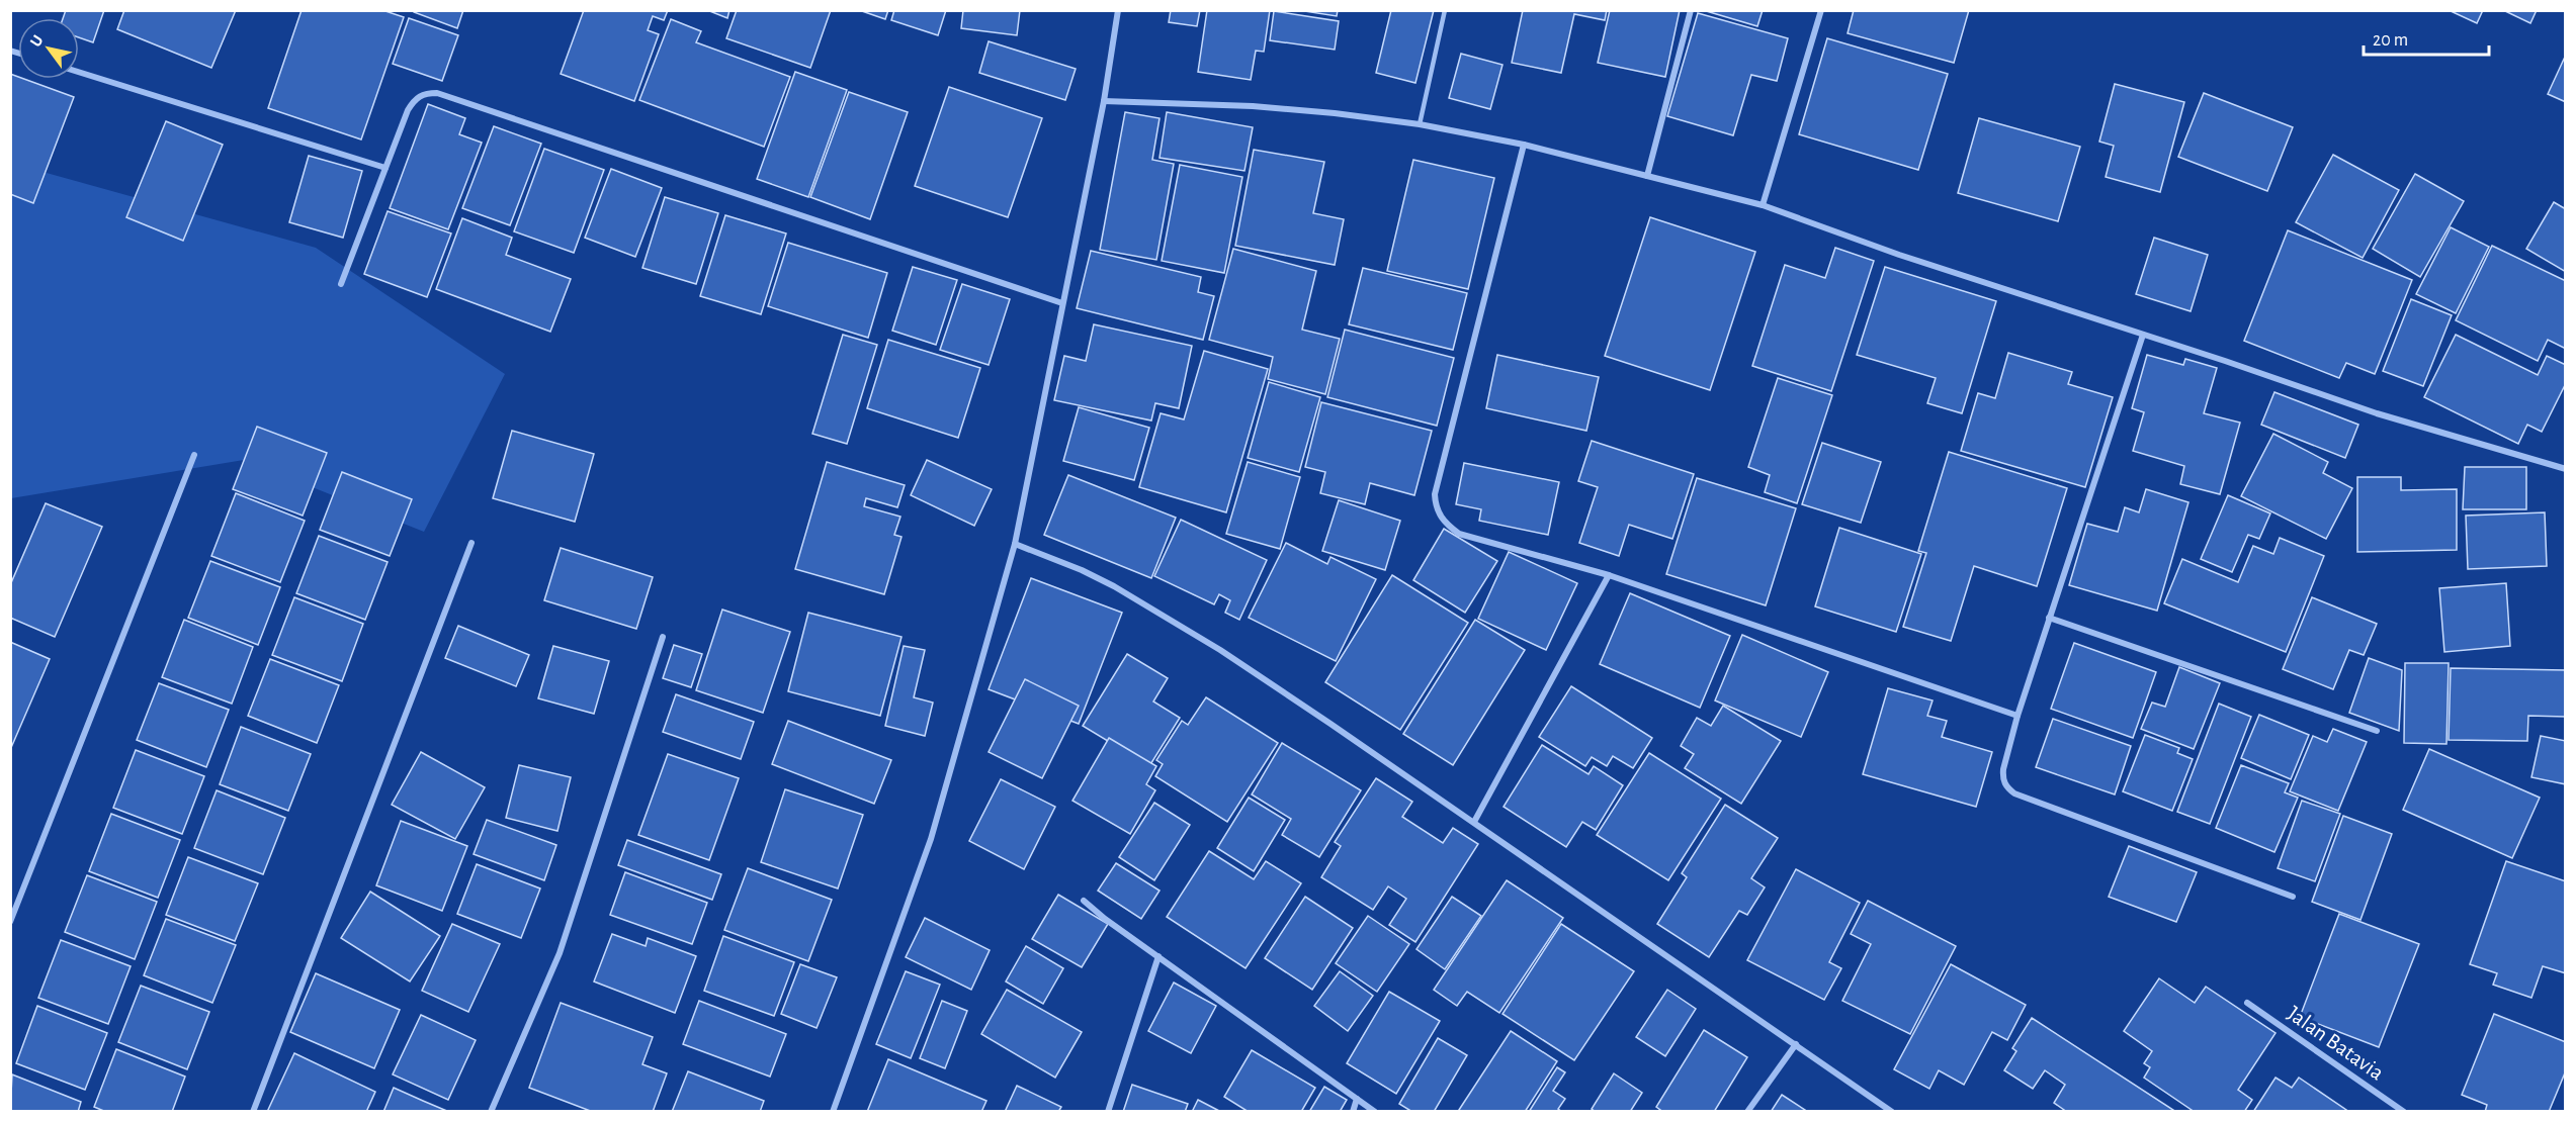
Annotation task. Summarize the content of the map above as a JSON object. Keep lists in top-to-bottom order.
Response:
{
  "streets": {
    "street": ["Jalan Batavia"]
  },
  "scale_bar": "20 m",
  "north": "top left"
}
